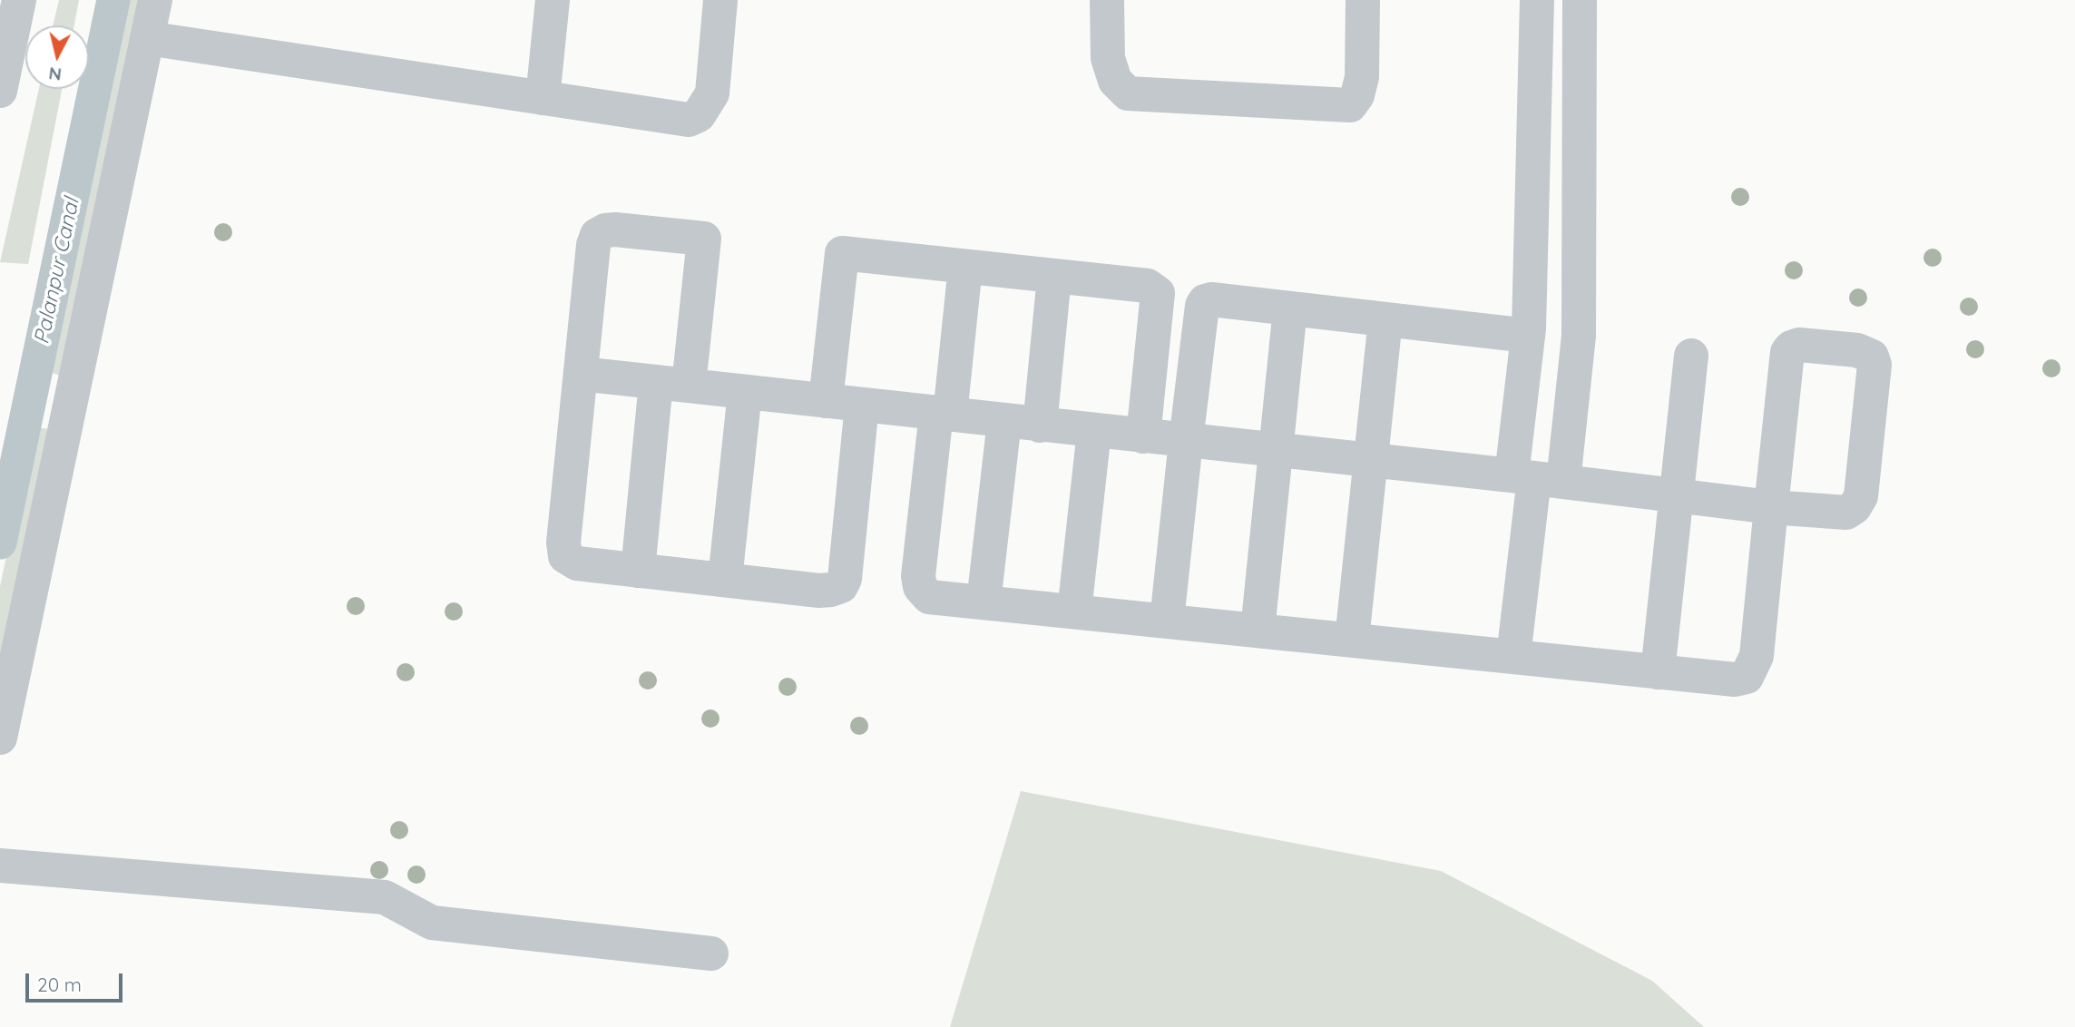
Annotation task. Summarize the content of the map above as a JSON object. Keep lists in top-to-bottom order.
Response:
{
  "water": ["Palanpur Canal"],
  "scale_bar": "20 m",
  "north": "bottom"
}
